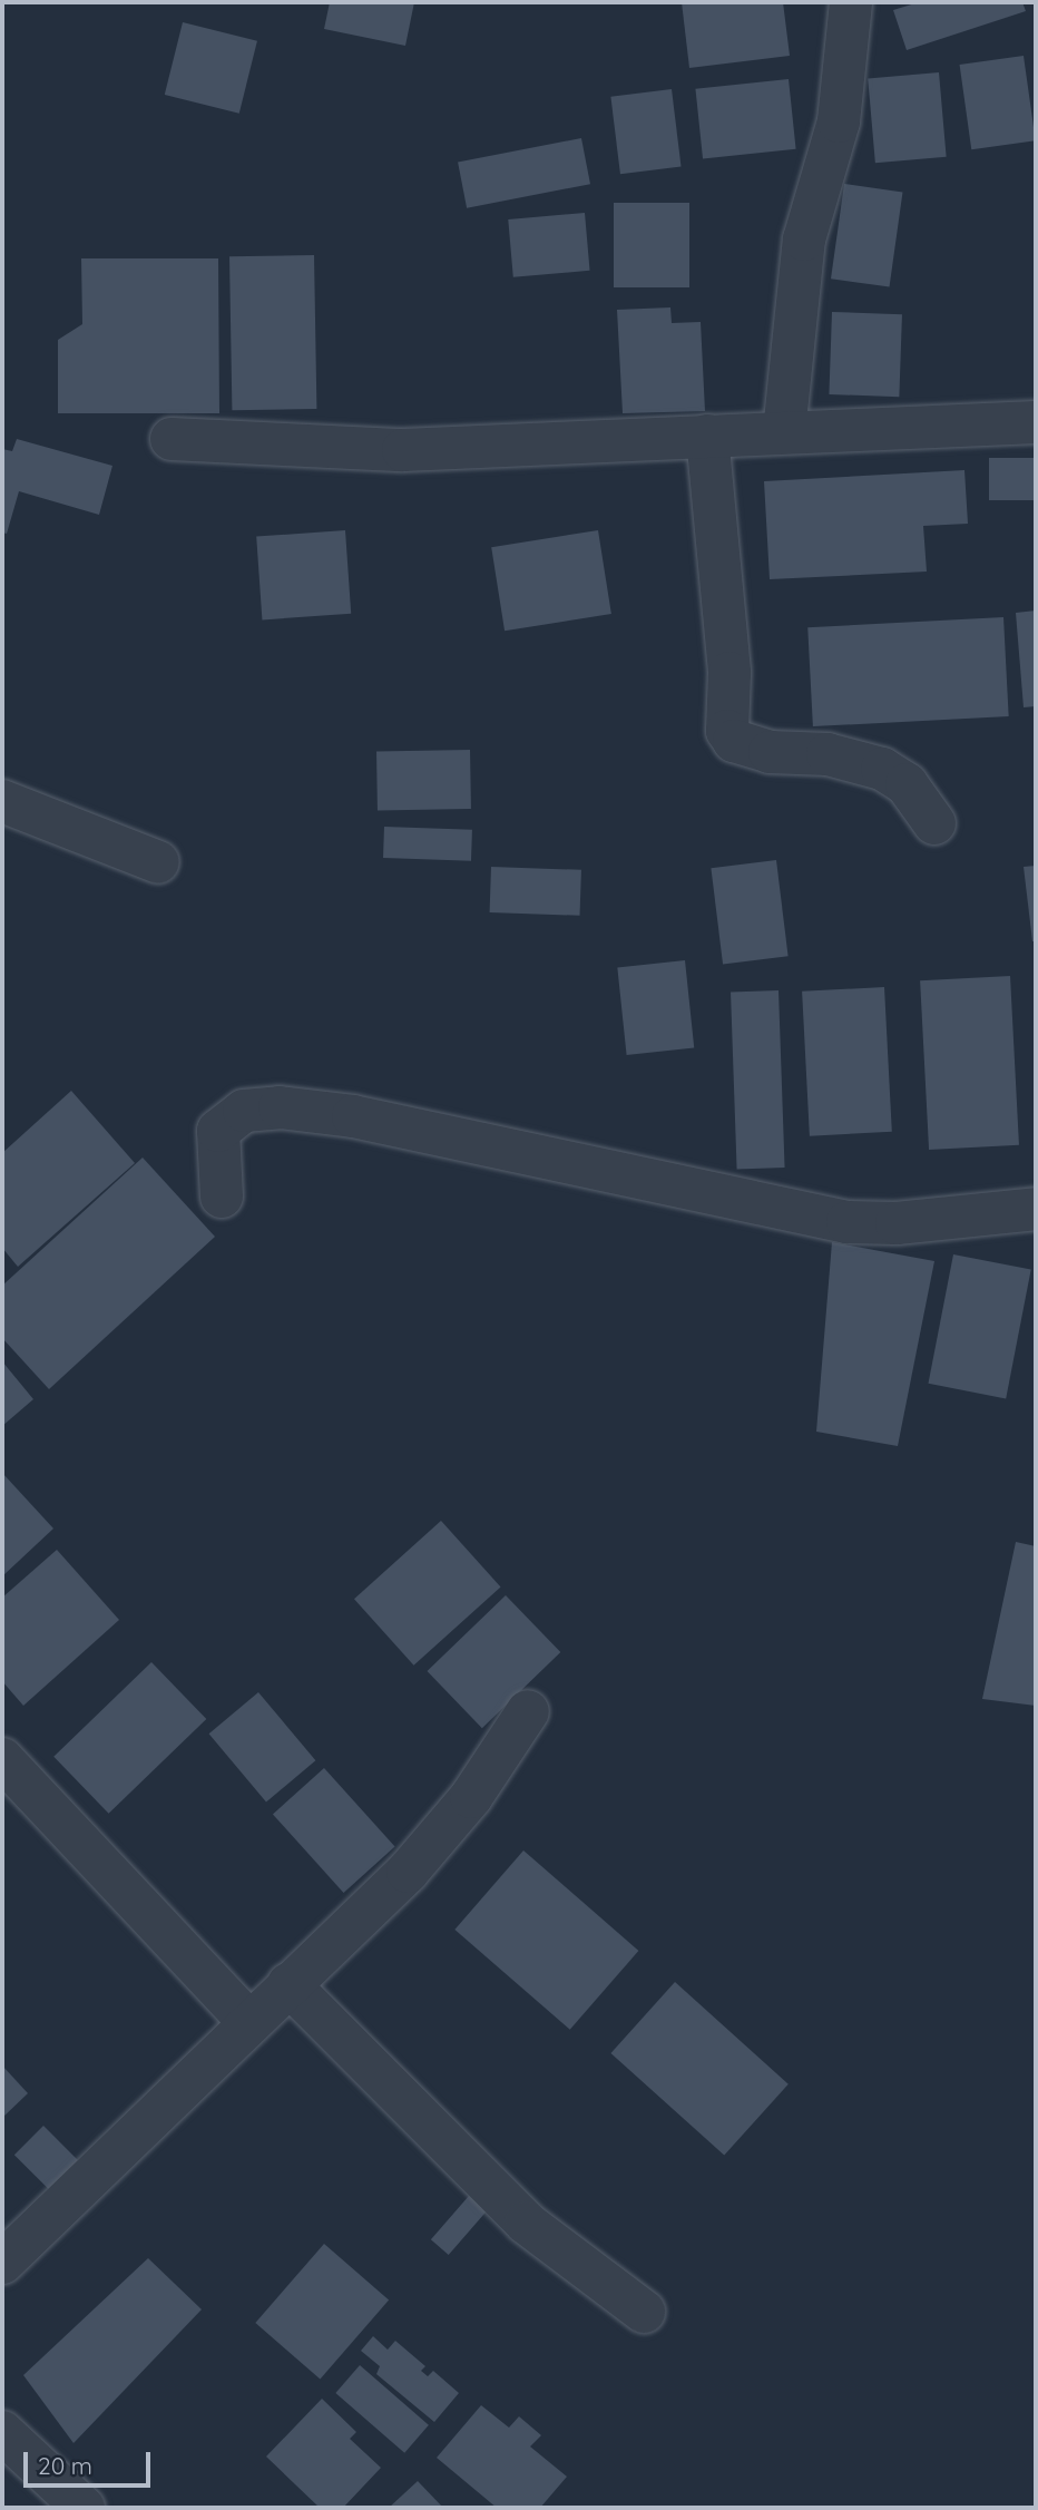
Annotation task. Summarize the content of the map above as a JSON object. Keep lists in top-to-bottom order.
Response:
{
  "scale_bar": "20 m"
}
